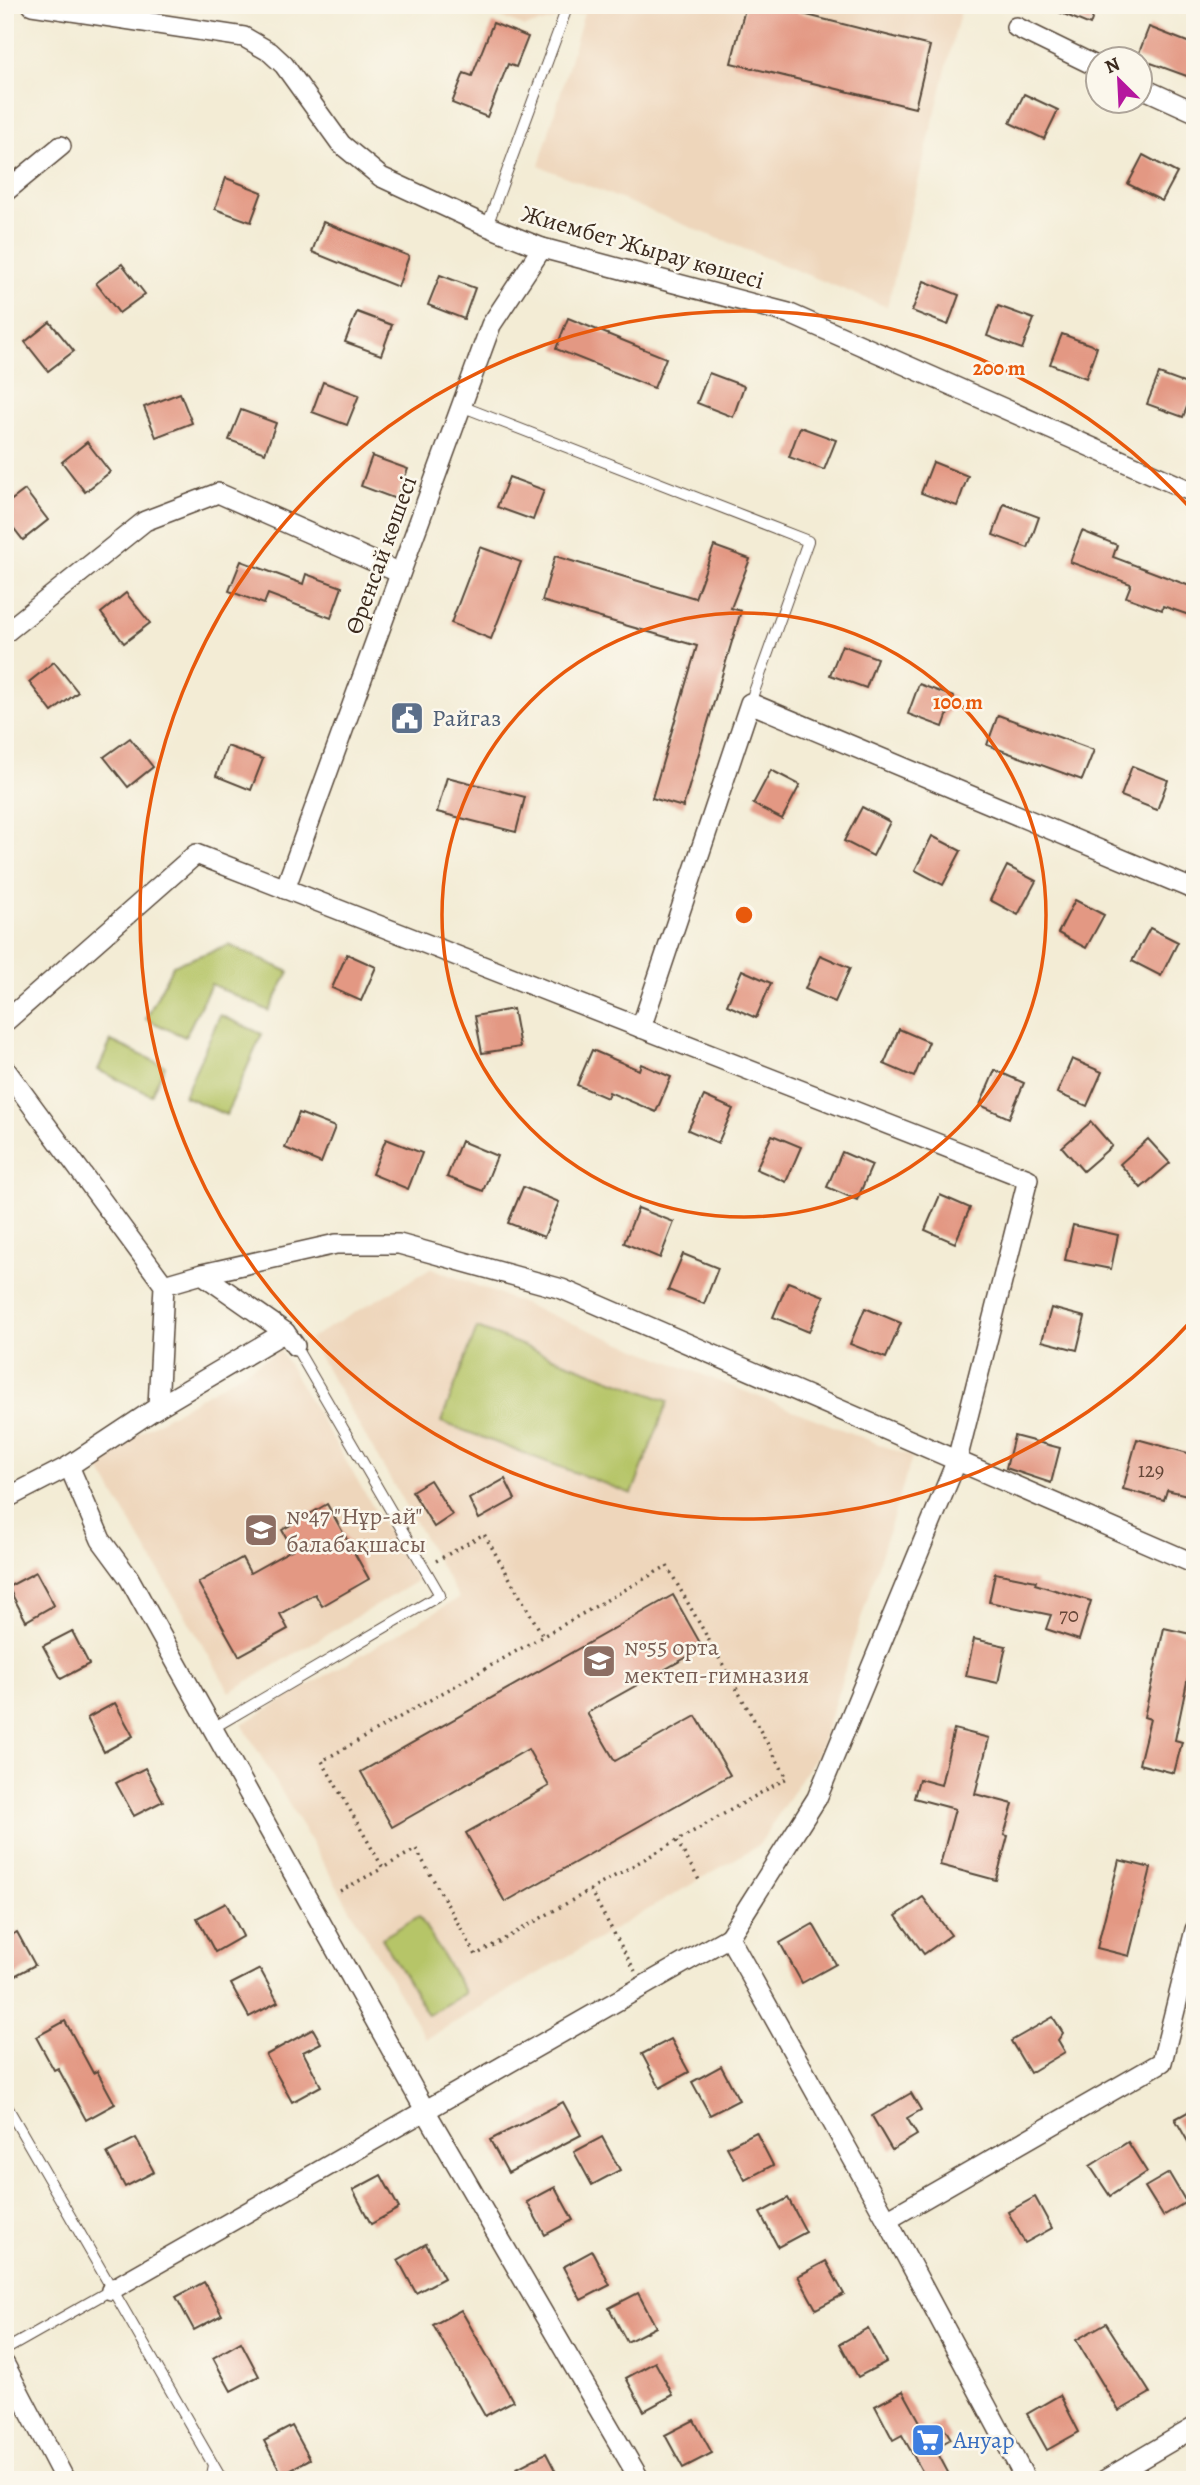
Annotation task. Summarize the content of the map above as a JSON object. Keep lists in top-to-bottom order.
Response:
{
  "streets": {
    "street": ["Жиембет Жырау көшесі", "Өренсай көшесі"]
  },
  "crossings": [
    ["Жиембет Жырау көшесі", "Өренсай көшесі"]
  ],
  "places": {
    "public building": ["Райгаз"],
    "school or university": ["№47 \"Нұр-ай\" балабақшасы", "№55 орта мектеп-гимназия"],
    "supermarket": ["Ануар"]
  },
  "house_numbers": ["129", "70"],
  "north": "top left",
  "rings": ["200 m", "100 m"]
}
